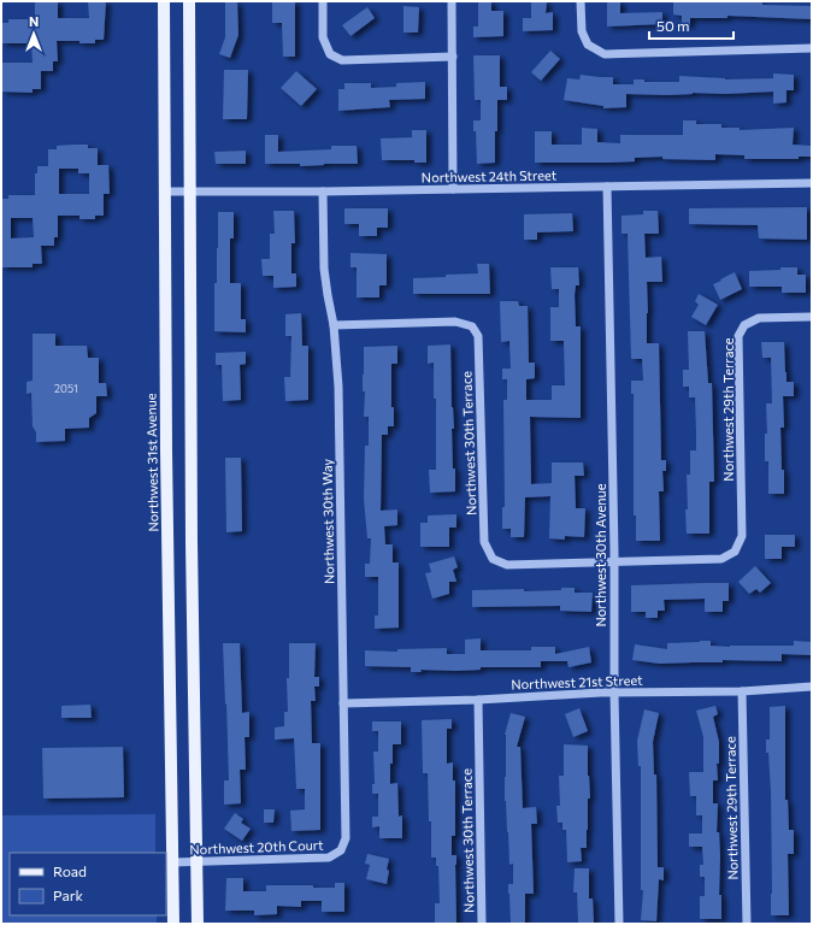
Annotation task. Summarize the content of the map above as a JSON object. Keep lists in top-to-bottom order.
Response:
{
  "streets": {
    "main road": ["Northwest 31st Avenue"],
    "street": [
      "Northwest 24th Street",
      "Northwest 29th Terrace",
      "Northwest 30th Terrace",
      "Northwest 30th Way",
      "Northwest 30th Avenue",
      "Northwest 21st Street",
      "Northwest 20th Court"
    ]
  },
  "crossings": [
    ["Northwest 24th Street", "Northwest 31st Avenue"],
    ["Northwest 24th Street", "Northwest 30th Way"],
    ["Northwest 24th Street", "Northwest 30th Avenue"],
    ["Northwest 29th Terrace", "Northwest 30th Terrace"],
    ["Northwest 29th Terrace", "Northwest 30th Avenue"],
    ["Northwest 29th Terrace", "Northwest 21st Street"],
    ["Northwest 30th Terrace", "Northwest 30th Way"],
    ["Northwest 30th Terrace", "Northwest 30th Avenue"],
    ["Northwest 30th Terrace", "Northwest 21st Street"],
    ["Northwest 31st Avenue", "Northwest 20th Court"],
    ["Northwest 30th Way", "Northwest 21st Street"],
    ["Northwest 30th Way", "Northwest 20th Court"],
    ["Northwest 30th Avenue", "Northwest 21st Street"]
  ],
  "house_numbers": ["2051"],
  "legend": ["Road", "Park"],
  "scale_bar": "50 m",
  "north": "top"
}
